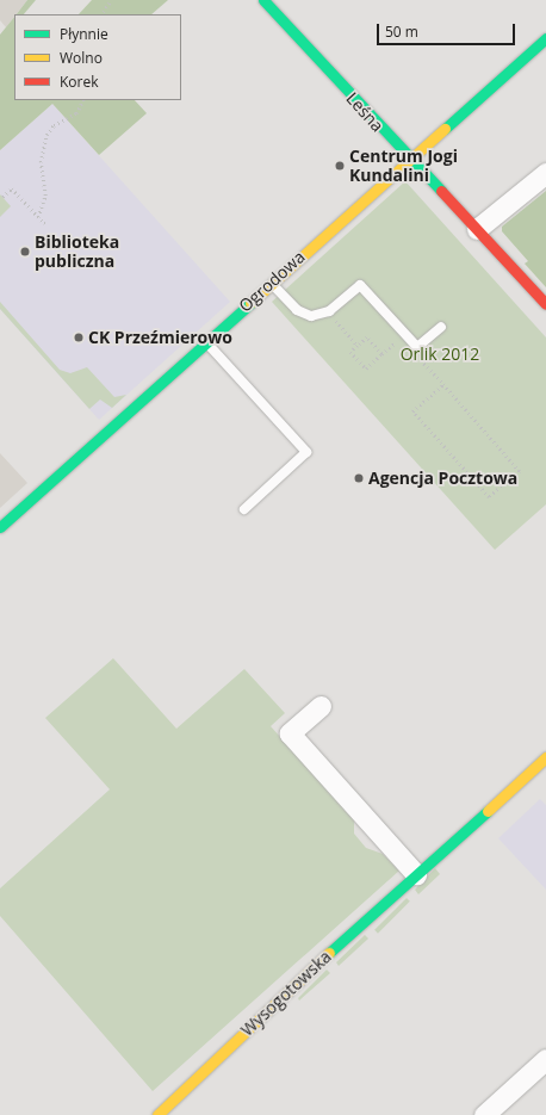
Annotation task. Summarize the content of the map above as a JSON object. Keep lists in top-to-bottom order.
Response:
{
  "streets": {
    "street": ["Leśna", "Ogrodowa", "Wysogotowska"]
  },
  "crossings": [
    ["Leśna", "Ogrodowa"]
  ],
  "parks": ["Orlik 2012"],
  "places": [
    "Centrum Jogi Kundalini",
    "Biblioteka publiczna",
    "CK Przeźmierowo",
    "Agencja Pocztowa"
  ],
  "legend": ["Płynnie", "Wolno", "Korek"],
  "scale_bar": "50 m"
}
